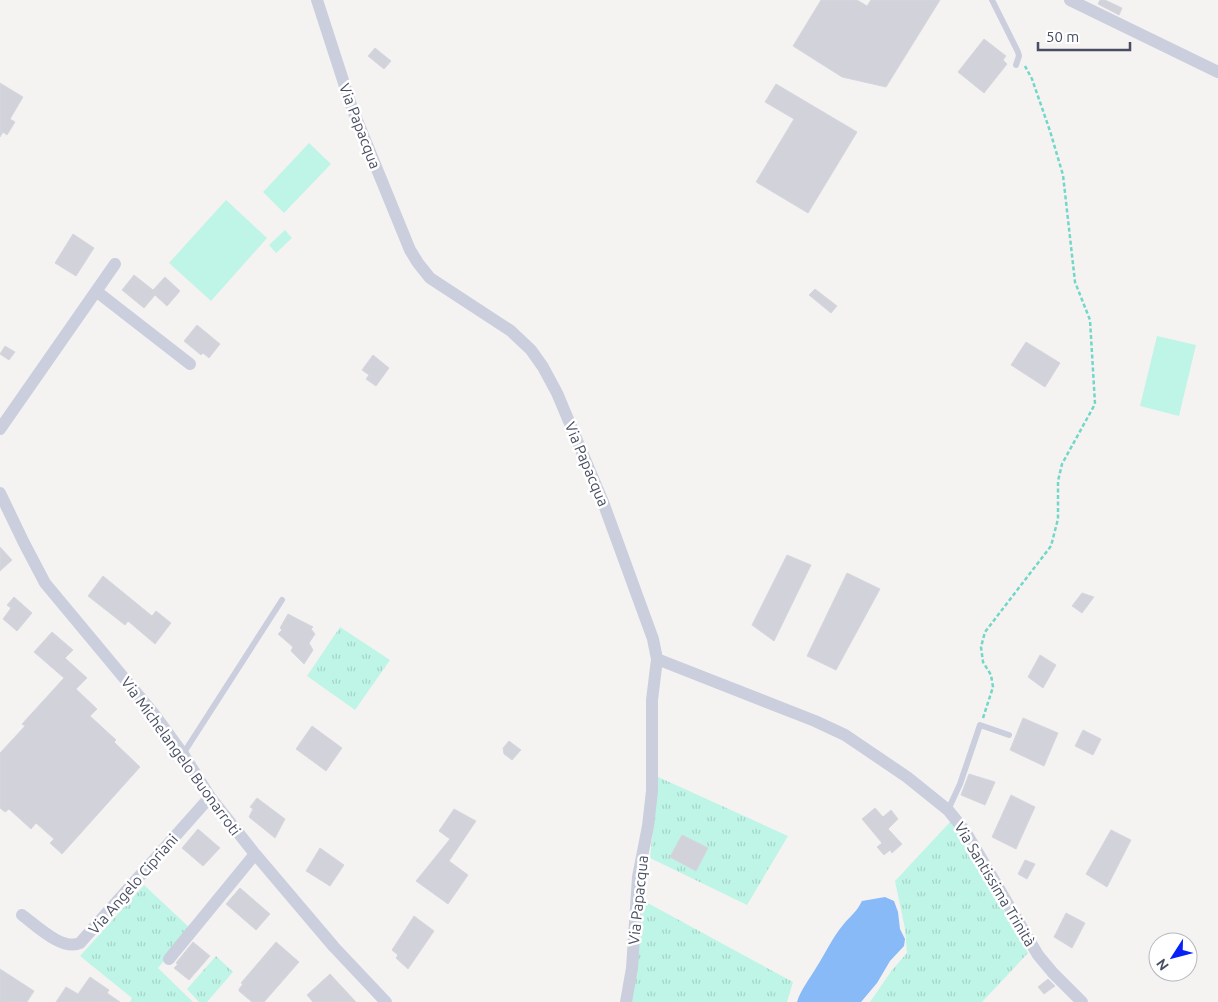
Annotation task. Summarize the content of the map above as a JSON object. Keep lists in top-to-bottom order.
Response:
{
  "streets": {
    "street": [
      "Via Papacqua",
      "Via Michelangelo Buonarroti",
      "Via Angelo Cipriani",
      "Via Santissima Trinità"
    ]
  },
  "crossings": [
    ["Via Papacqua", "Via Santissima Trinità"],
    ["Via Michelangelo Buonarroti", "Via Angelo Cipriani"]
  ],
  "scale_bar": "50 m",
  "north": "bottom left"
}
